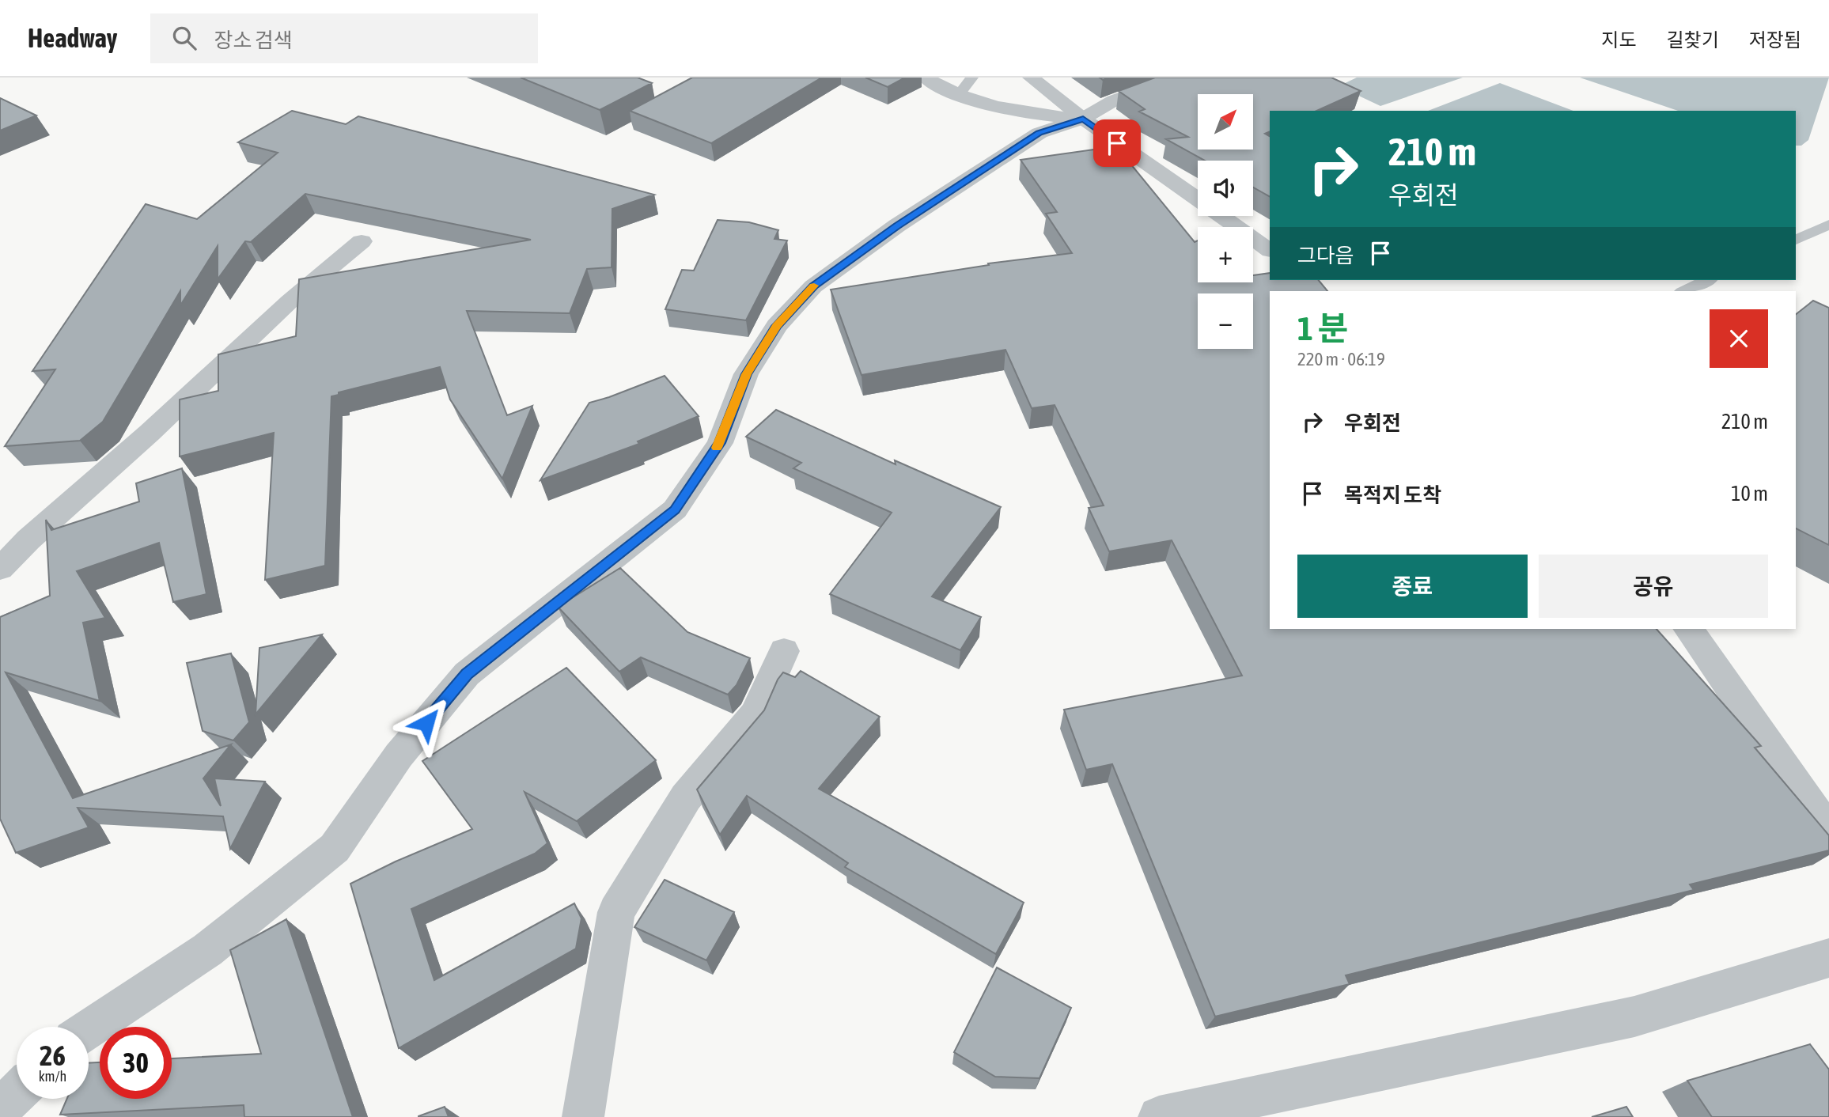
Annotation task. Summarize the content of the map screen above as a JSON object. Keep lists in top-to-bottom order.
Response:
{
  "north": "top right",
  "page": {
    "header": "Headway",
    "search": "장소 검색",
    "nav": ["지도", "길찾기", "저장됨"],
    "map_buttons": ["+", "−"],
    "turn": ["210 m", "우회전"],
    "then": "그다음",
    "heading": ["1 분", "220 m · 06:19"],
    "list": [
      {
        "name": "우회전",
        "value": "210 m"
      },
      {
        "name": "목적지 도착",
        "value": "10 m"
      }
    ],
    "buttons": ["종료", "공유"],
    "speed": "26 km/h",
    "limit": "30"
  }
}
